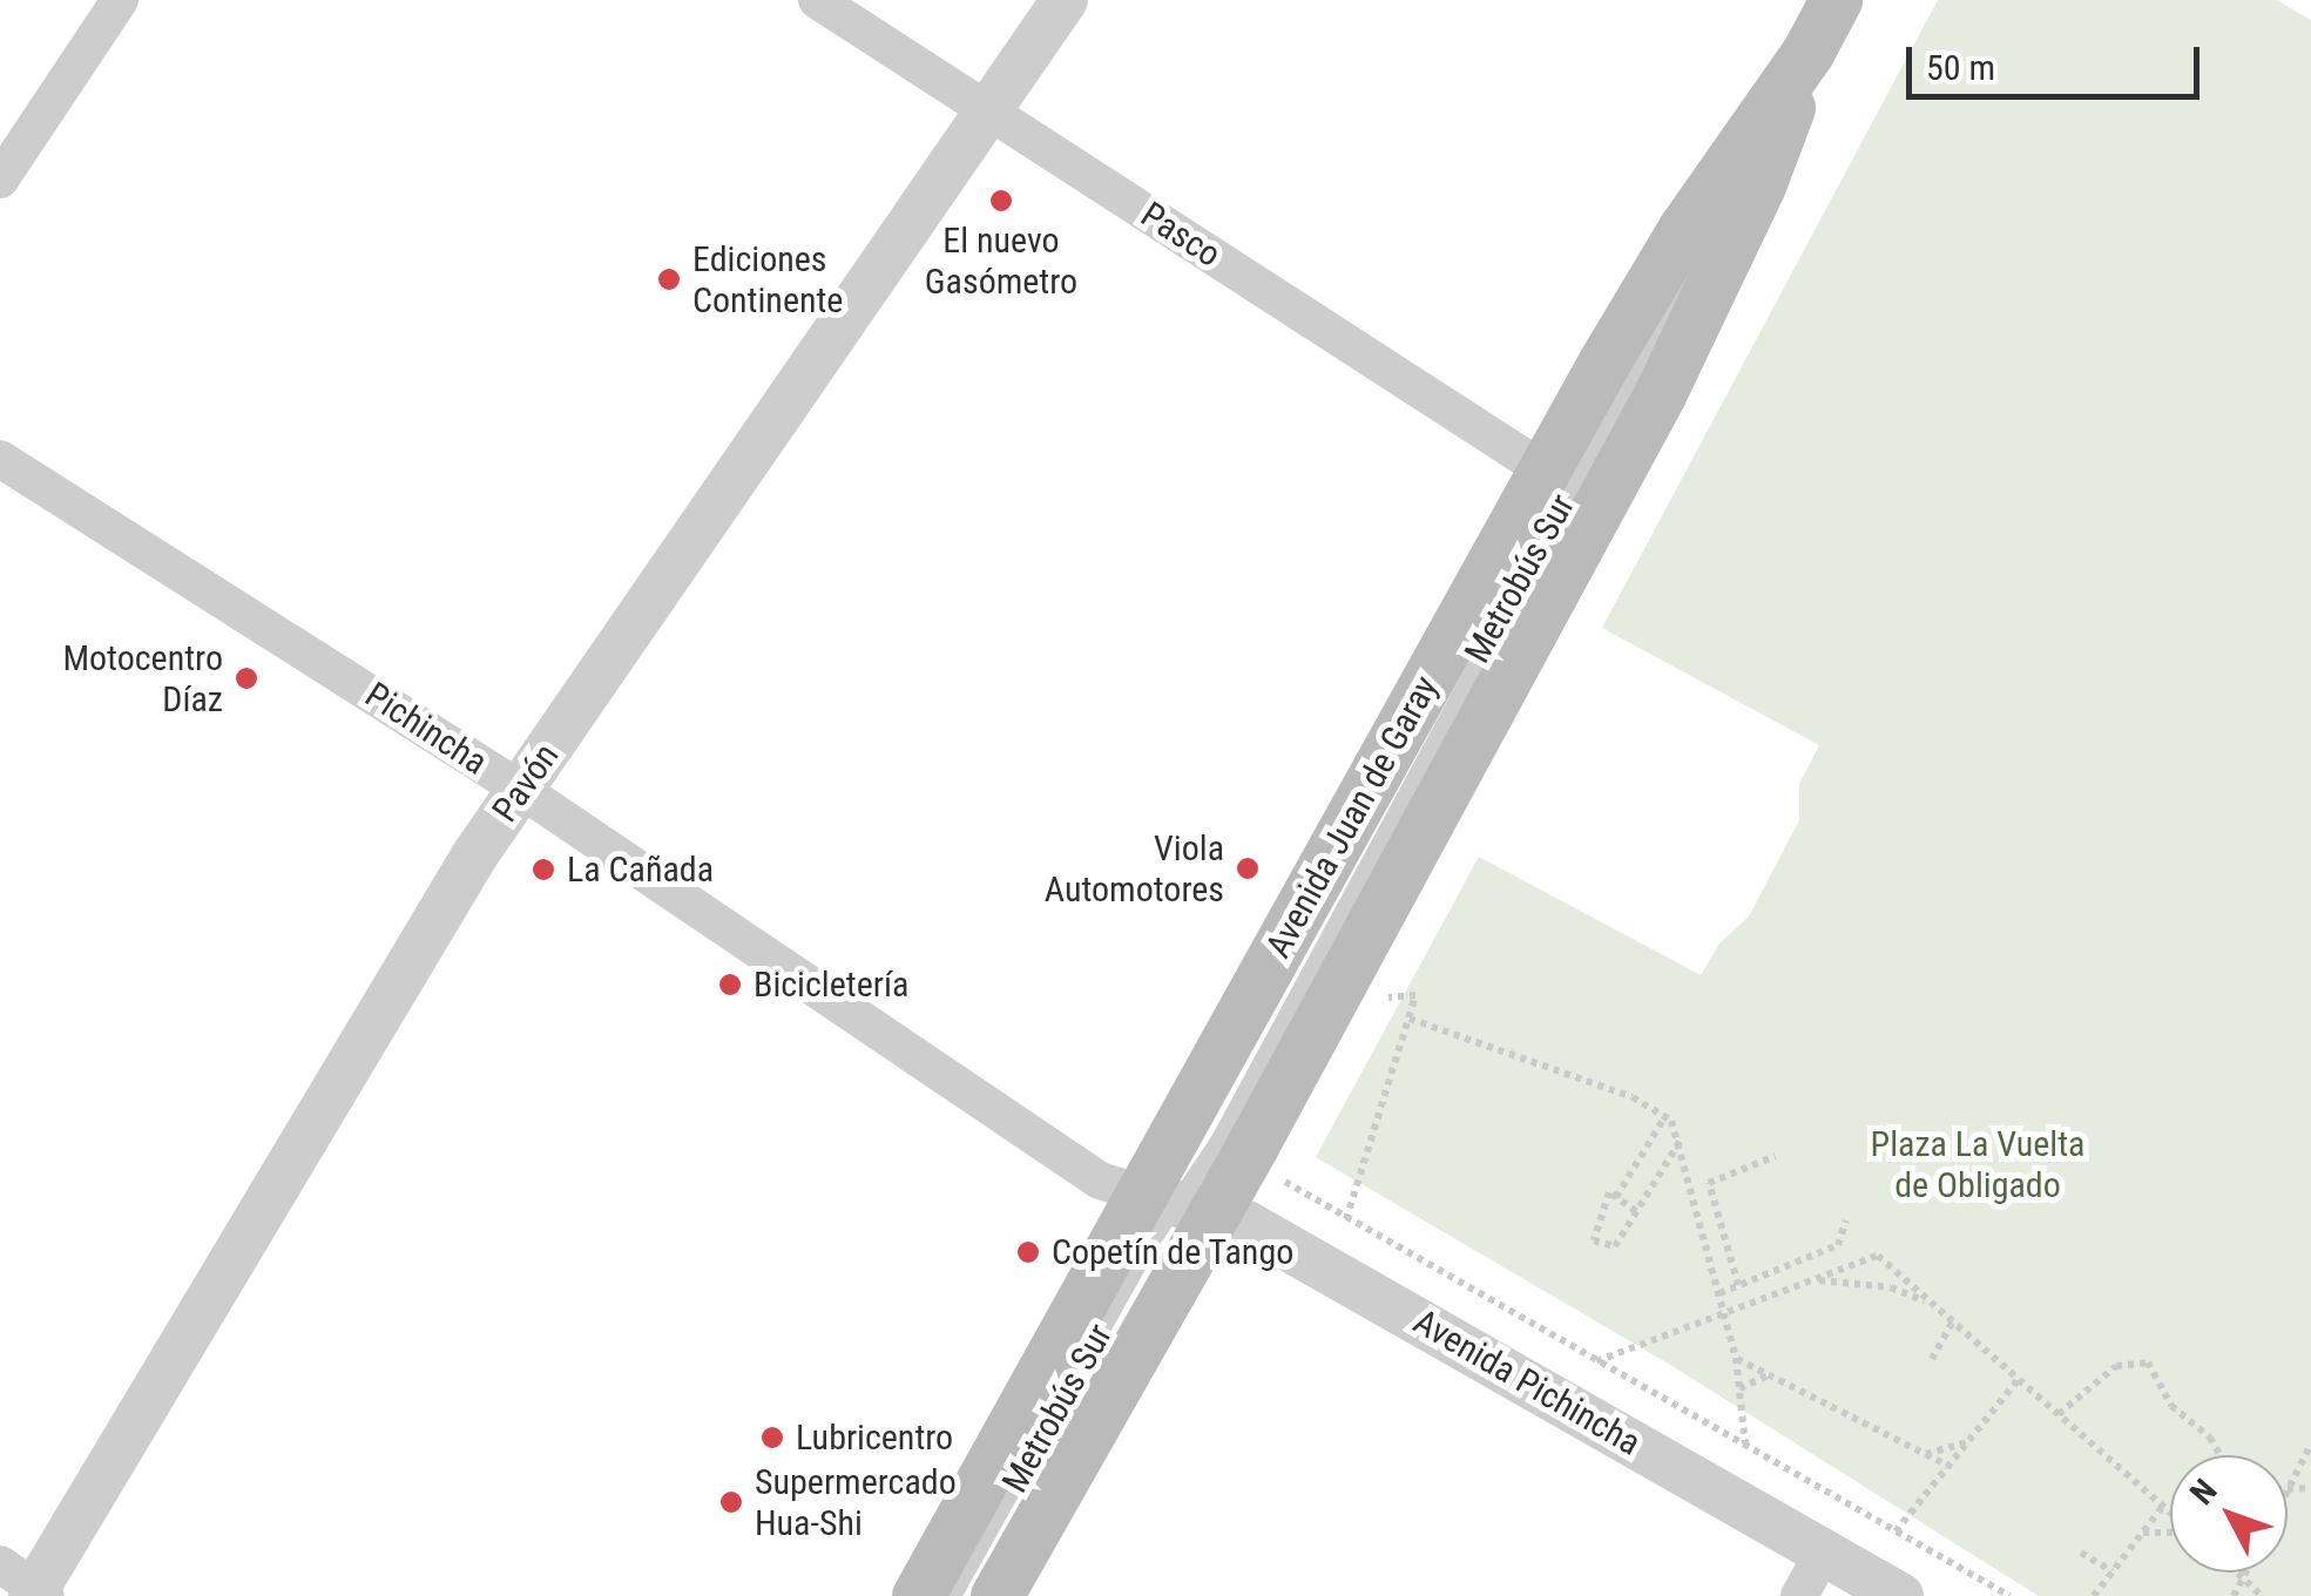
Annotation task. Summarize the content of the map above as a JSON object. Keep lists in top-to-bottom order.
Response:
{
  "streets": {
    "main road": ["Avenida Juan de Garay"],
    "street": [
      "Pasco",
      "Pichincha",
      "Pavón",
      "Avenida Pichincha"
    ],
    "lane": ["Metrobús Sur"]
  },
  "crossings": [
    ["Pasco", "Pavón"],
    ["Pasco", "Avenida Juan de Garay"],
    ["Metrobús Sur", "Pichincha"],
    ["Metrobús Sur", "Avenida Juan de Garay"],
    ["Metrobús Sur", "Avenida Pichincha"],
    ["Pichincha", "Pavón"],
    ["Pichincha", "Avenida Juan de Garay"],
    ["Pichincha", "Avenida Pichincha"],
    ["Avenida Juan de Garay", "Avenida Pichincha"]
  ],
  "parks": ["Plaza La Vuelta de Obligado"],
  "places": [
    "El nuevo Gasómetro",
    "Ediciones Continente",
    "Motocentro Díaz",
    "Viola Automotores",
    "La Cañada",
    "Bicicletería",
    "Copetín de Tango",
    "Lubricentro",
    "Supermercado Hua-Shi"
  ],
  "scale_bar": "50 m",
  "north": "top left"
}
